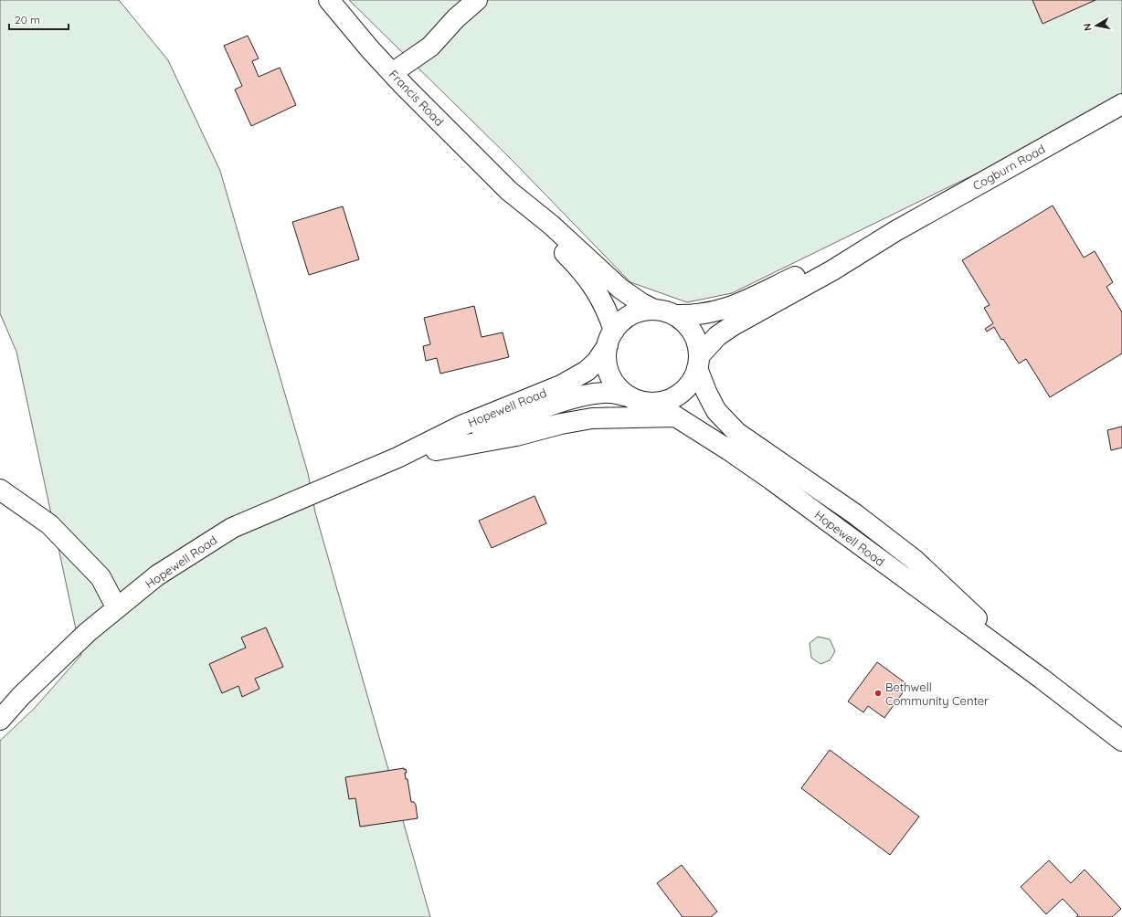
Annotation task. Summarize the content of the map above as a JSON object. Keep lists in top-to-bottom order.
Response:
{
  "streets": {
    "street": ["Francis Road", "Cogburn Road", "Hopewell Road"]
  },
  "crossings": [
    ["Francis Road", "Cogburn Road"],
    ["Francis Road", "Hopewell Road"],
    ["Cogburn Road", "Hopewell Road"]
  ],
  "places": ["Bethwell Community Center"],
  "scale_bar": "20 m",
  "north": "left"
}
